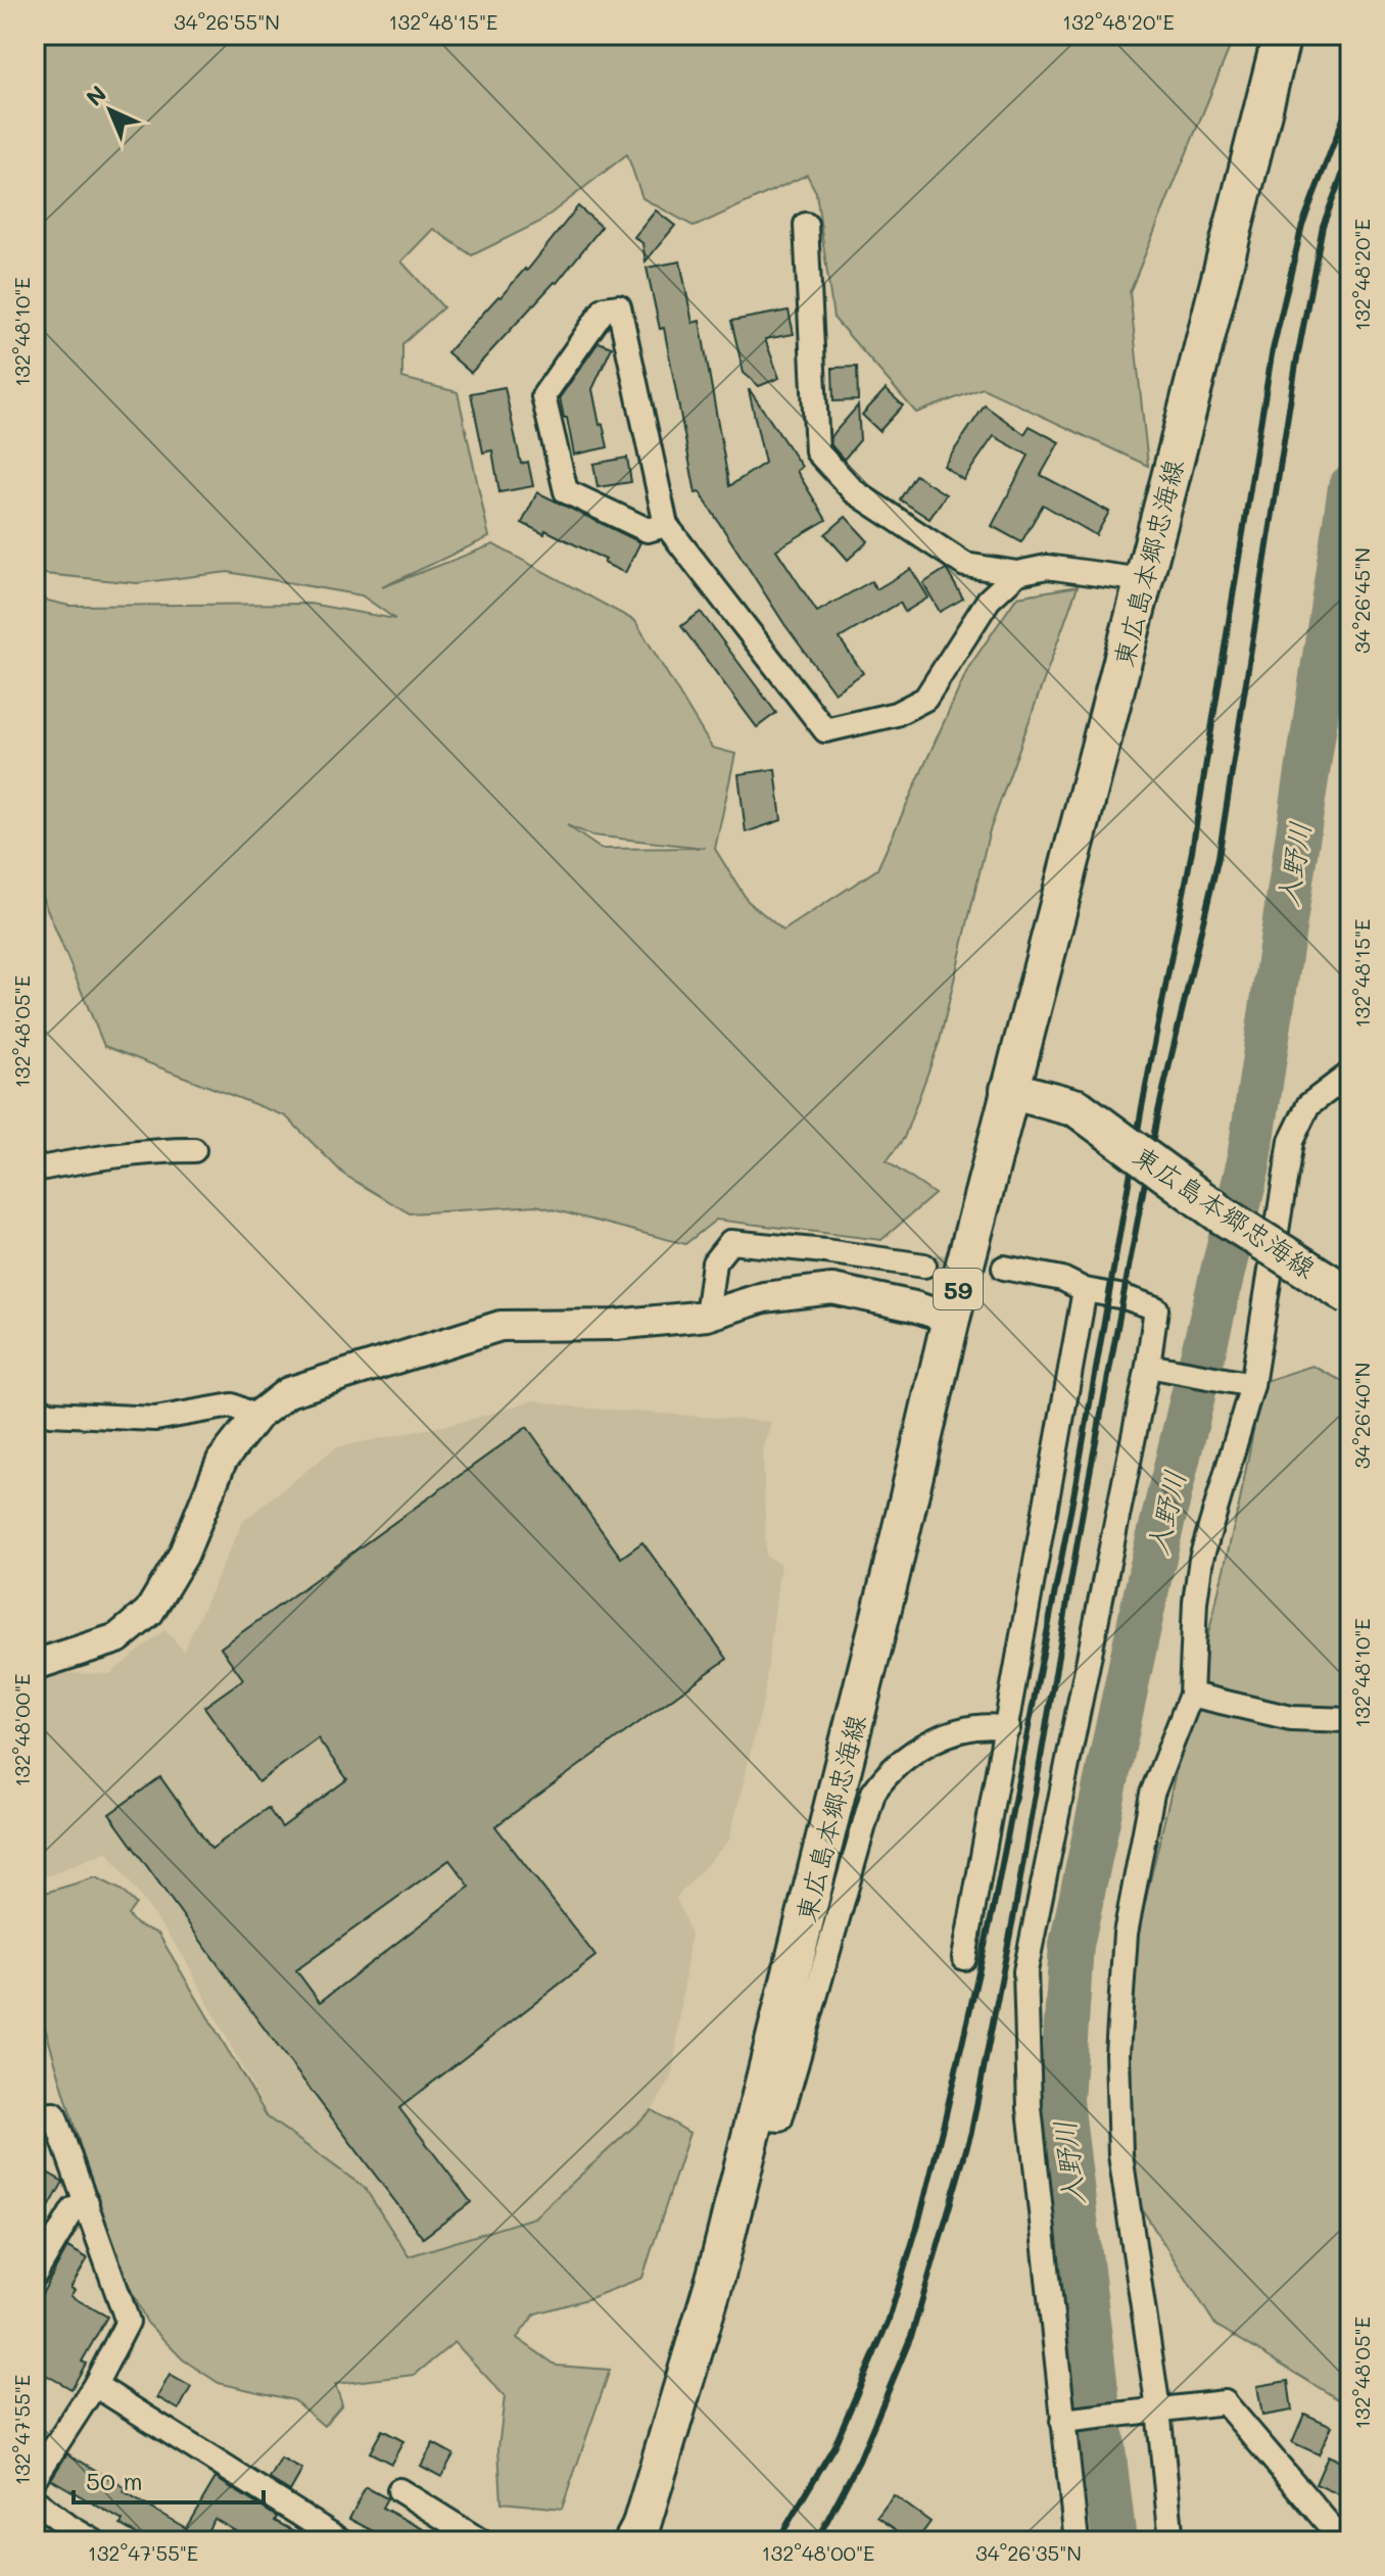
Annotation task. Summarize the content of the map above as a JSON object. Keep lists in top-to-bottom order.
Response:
{
  "streets": {
    "main road": ["東広島本郷忠海線", "59"]
  },
  "water": ["入野川"],
  "scale_bar": "50 m",
  "north": "top left",
  "coordinates": [
    "34°26'55\"N",
    "132°48'15\"E",
    "132°48'20\"E",
    "132°48'10\"E",
    "34°26'45\"N",
    "132°48'05\"E",
    "34°26'40\"N",
    "132°48'00\"E",
    "132°47'55\"E",
    "34°26'35\"N"
  ]
}
